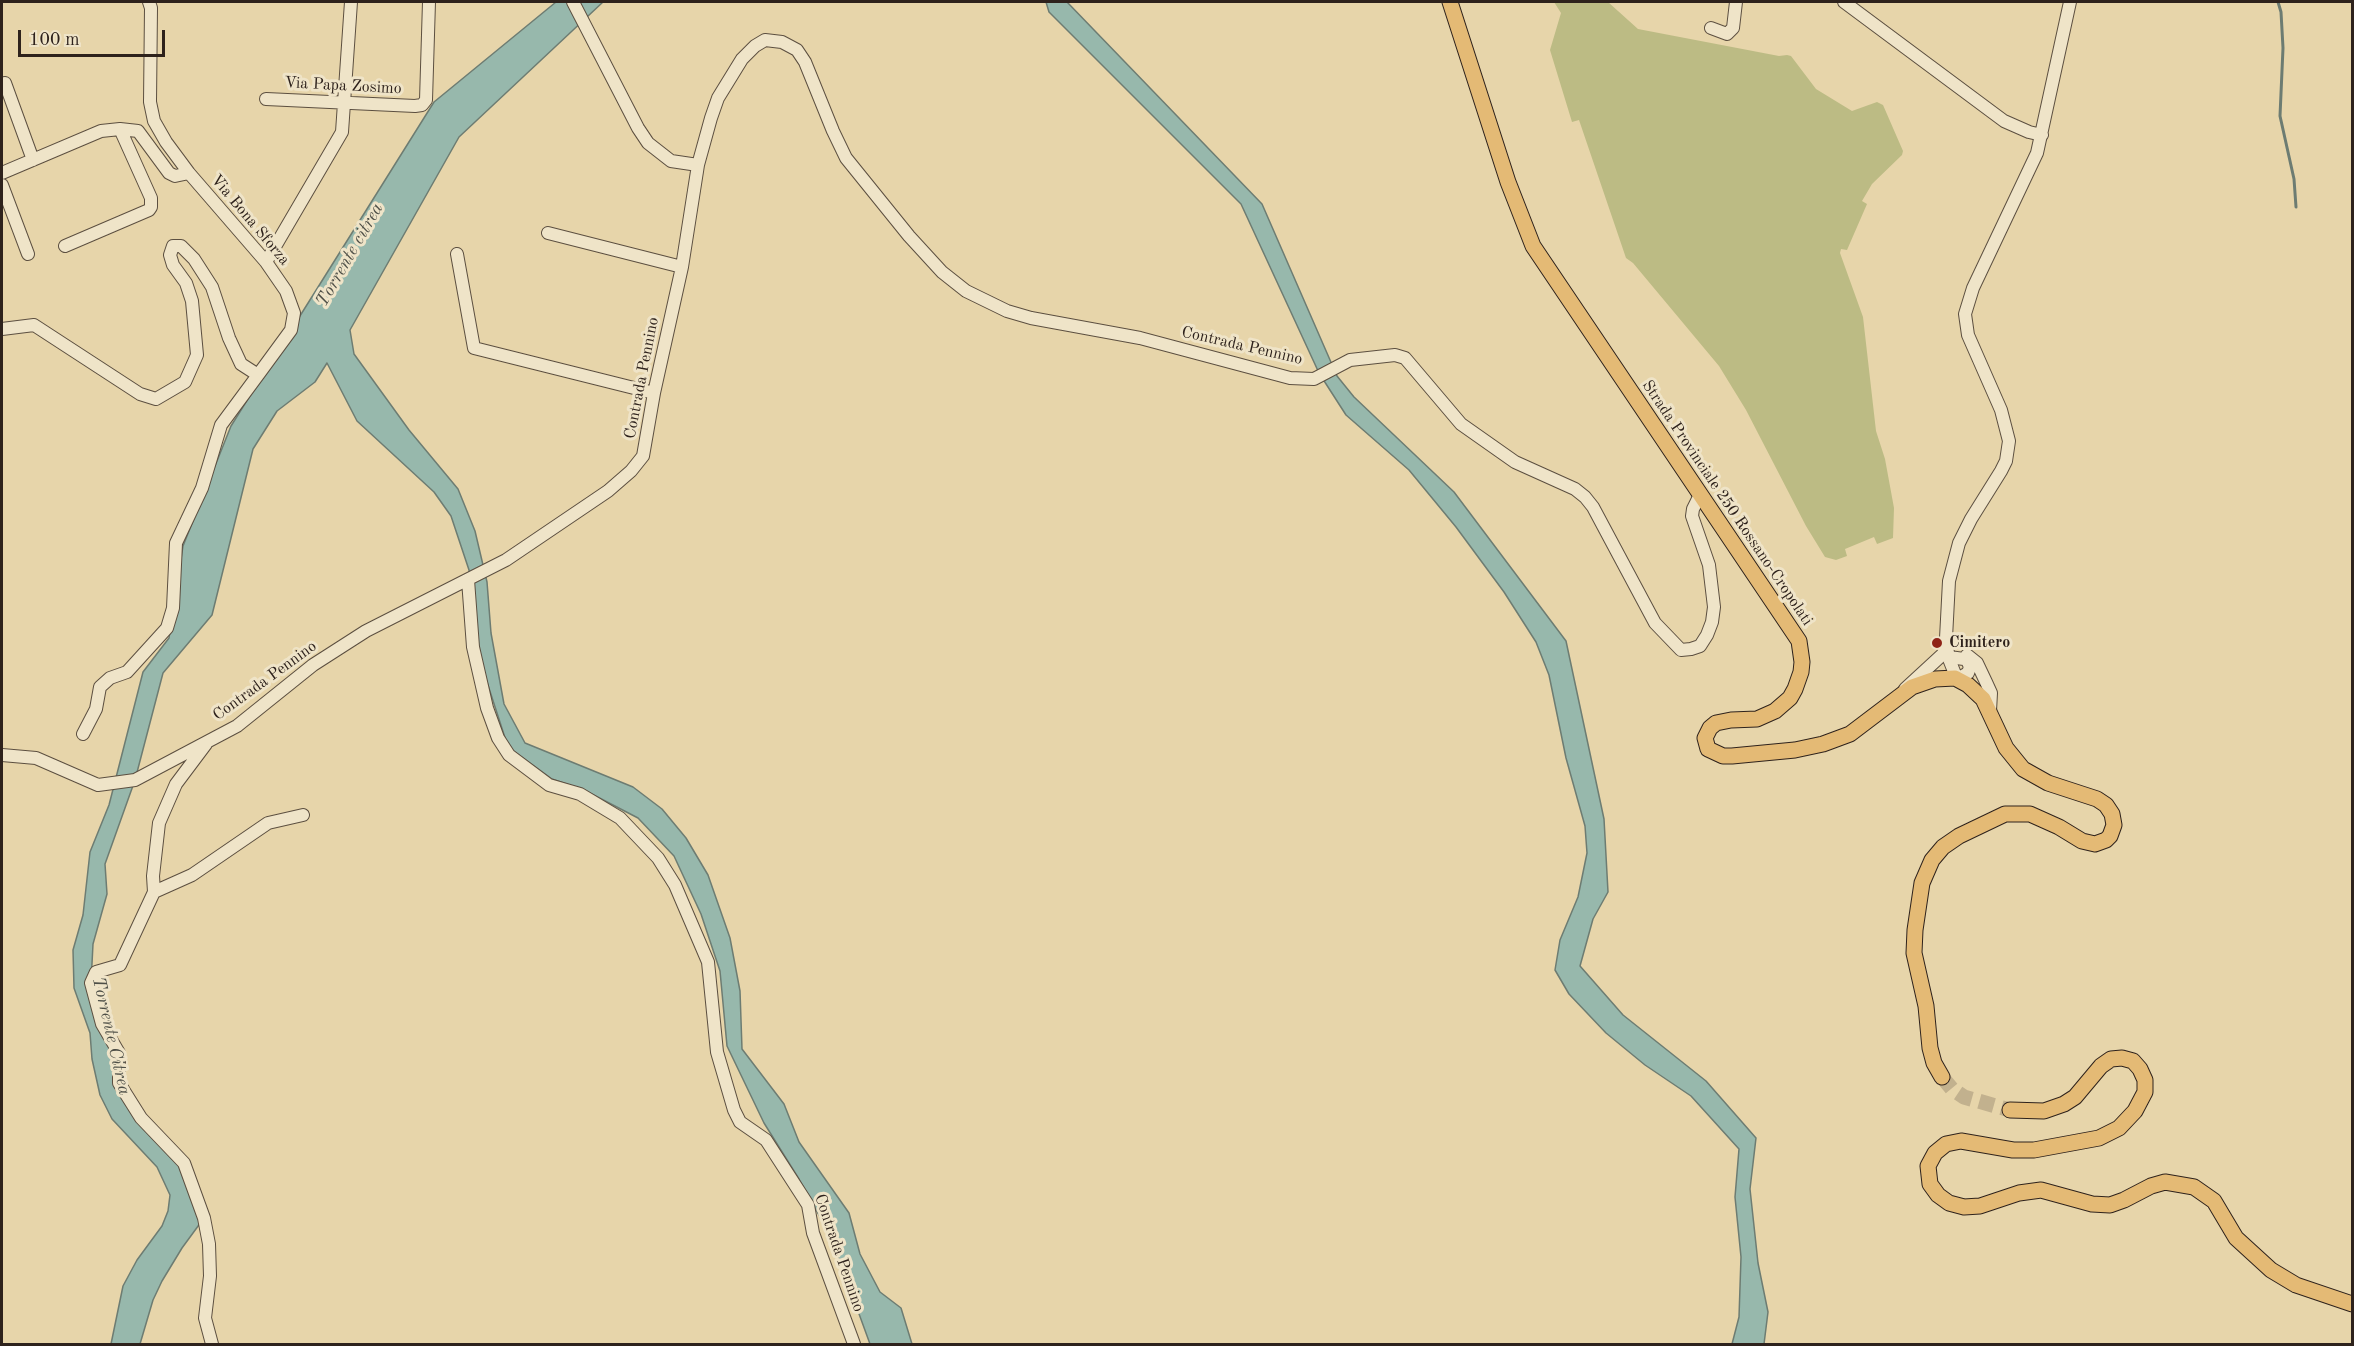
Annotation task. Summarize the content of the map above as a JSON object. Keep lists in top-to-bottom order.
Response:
{
  "streets": {
    "main road": ["Strada Provinciale 250 Rossano-Cropolati"],
    "street": ["Via Papa Zosimo", "Via Bona Sforza", "Contrada Pennino"]
  },
  "water": ["Torrente citrea", "Torrente Citrea"],
  "places": ["Cimitero"],
  "scale_bar": "100 m"
}
